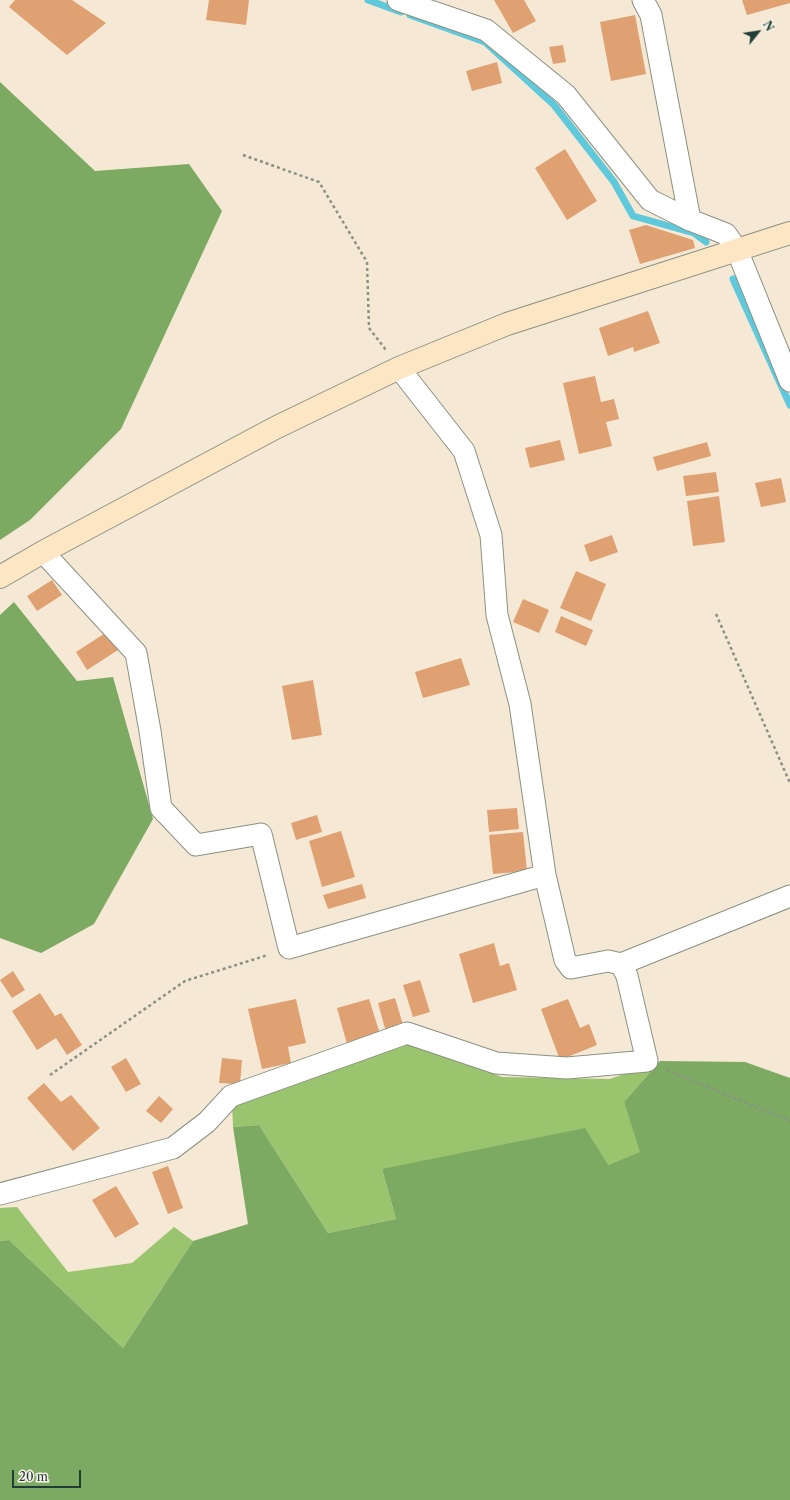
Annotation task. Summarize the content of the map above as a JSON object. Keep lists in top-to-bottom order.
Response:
{
  "scale_bar": "20 m",
  "north": "top right"
}
